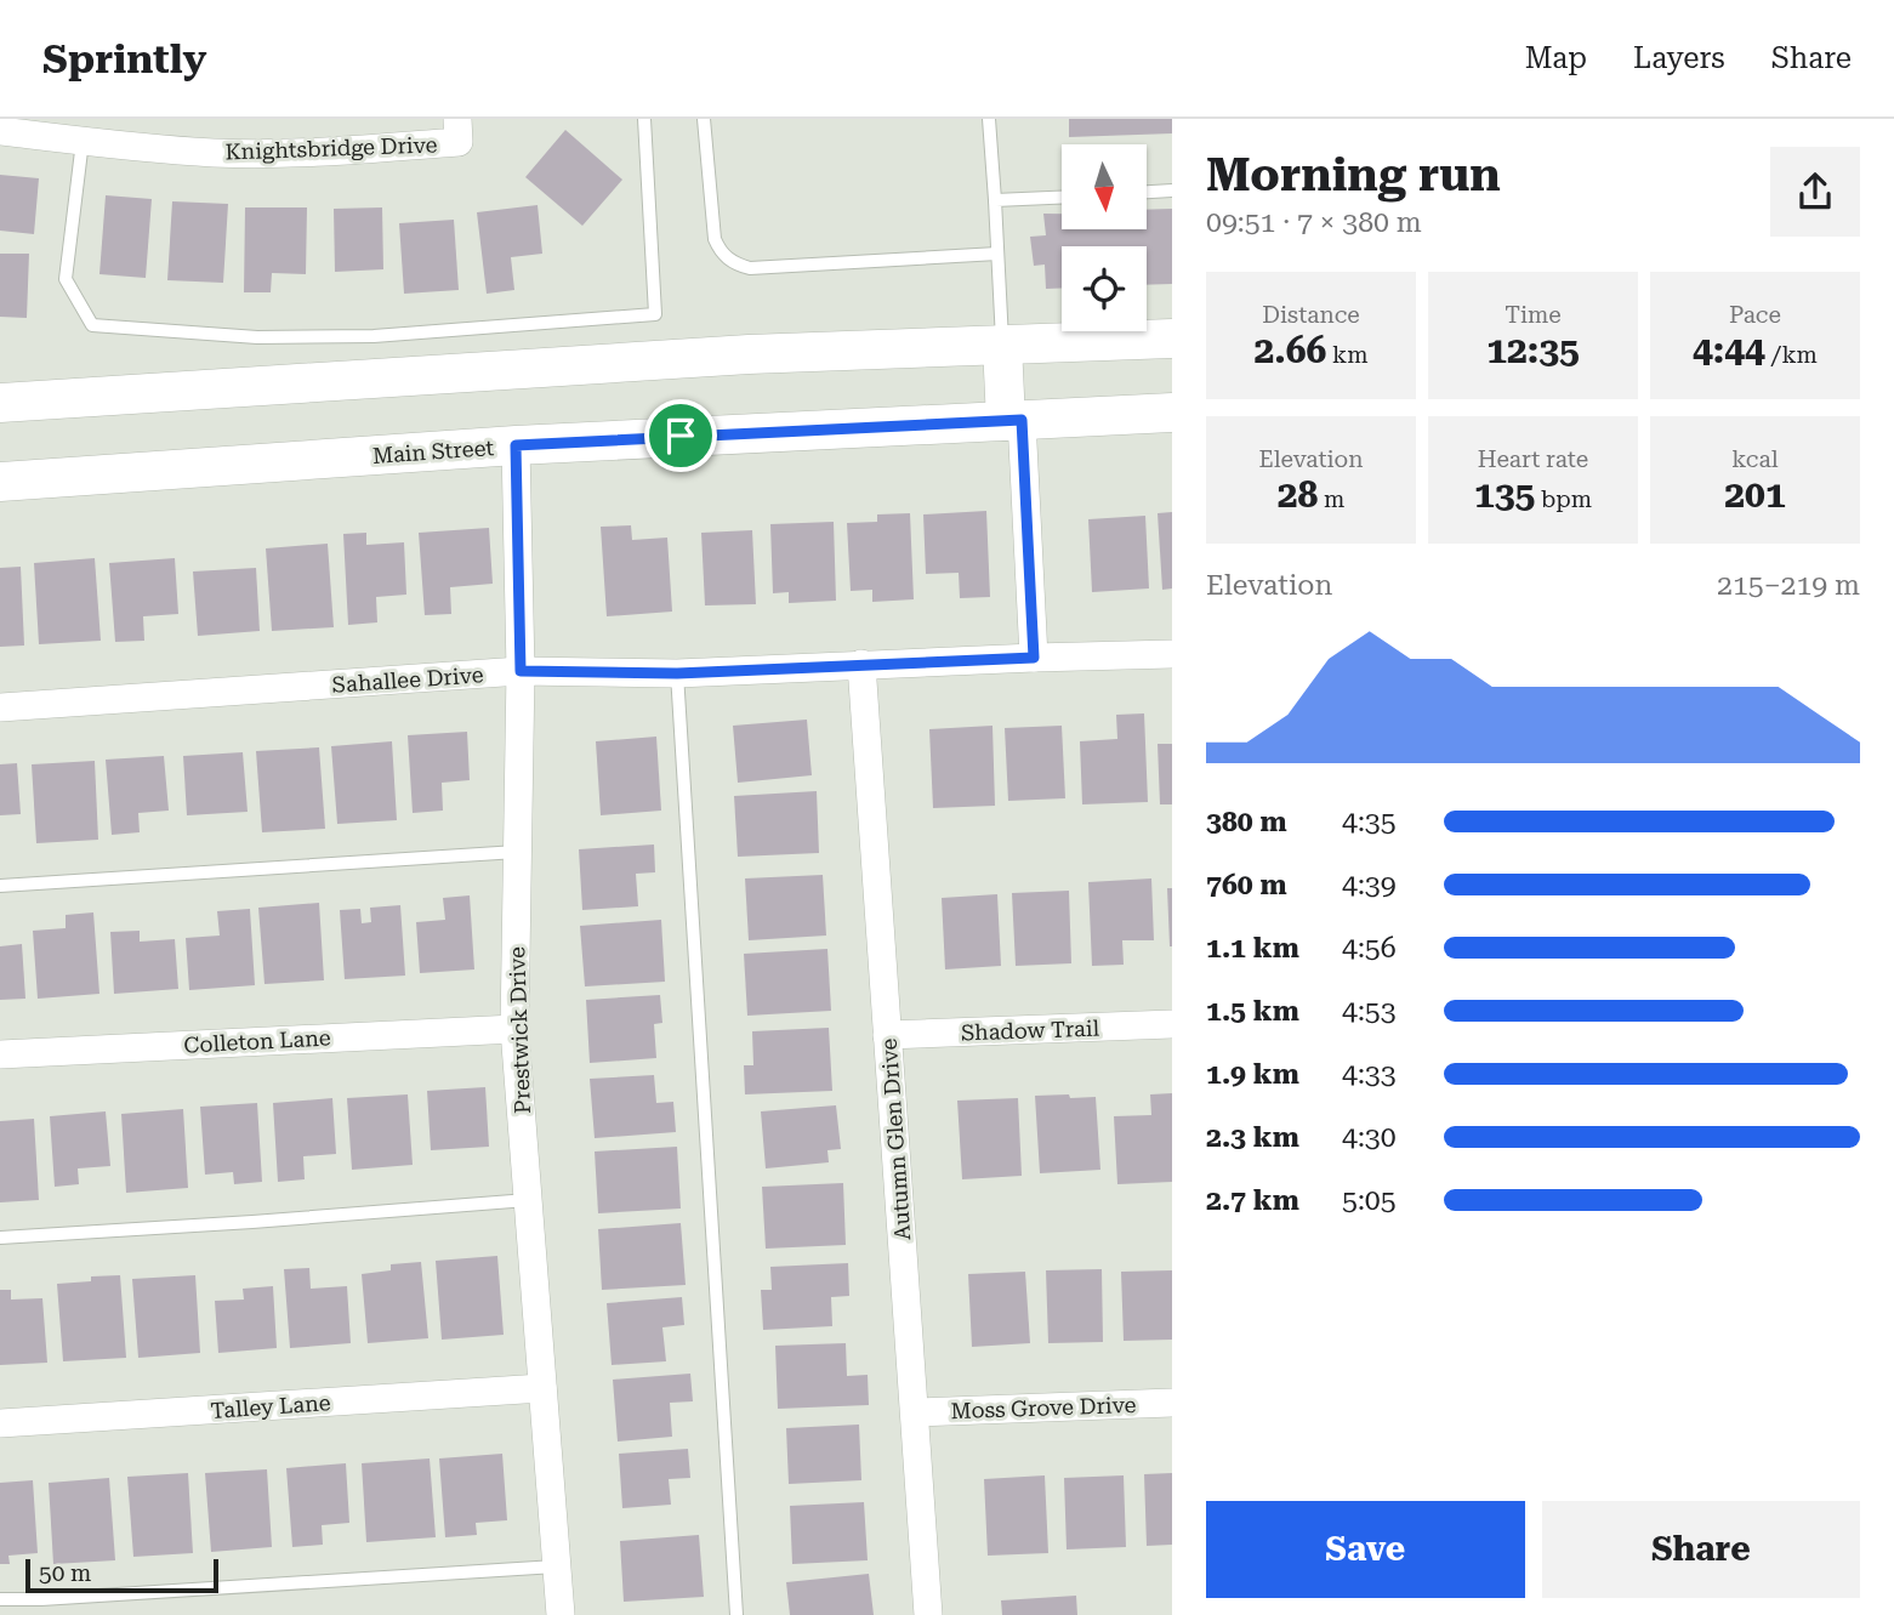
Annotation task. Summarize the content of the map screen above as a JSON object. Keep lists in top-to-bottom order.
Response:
{
  "streets": {
    "main road": ["Main Street"],
    "street": [
      "Knightsbridge Drive",
      "Sahallee Drive",
      "Prestwick Drive",
      "Shadow Trail",
      "Colleton Lane",
      "Autumn Glen Drive",
      "Talley Lane",
      "Moss Grove Drive"
    ]
  },
  "crossings": [
    ["Main Street", "Prestwick Drive"],
    ["Sahallee Drive", "Prestwick Drive"],
    ["Sahallee Drive", "Autumn Glen Drive"],
    ["Prestwick Drive", "Colleton Lane"],
    ["Prestwick Drive", "Talley Lane"],
    ["Shadow Trail", "Autumn Glen Drive"],
    ["Autumn Glen Drive", "Moss Grove Drive"]
  ],
  "scale_bar": "50 m",
  "north": "bottom",
  "page": {
    "header": "Sprintly",
    "nav": ["Map", "Layers", "Share"],
    "heading": ["Morning run", "09:51 · 7 × 380 m"],
    "stats": [
      ["Distance", "2.66 km"],
      ["Time", "12:35"],
      ["Pace", "4:44 /km"],
      ["Elevation", "28 m"],
      ["Heart rate", "135 bpm"],
      ["kcal", "201"]
    ],
    "chart": ["Elevation", "215–219 m"],
    "list": [
      {
        "name": "380 m",
        "note": "4:35"
      },
      {
        "name": "760 m",
        "note": "4:39"
      },
      {
        "name": "1.1 km",
        "note": "4:56"
      },
      {
        "name": "1.5 km",
        "note": "4:53"
      },
      {
        "name": "1.9 km",
        "note": "4:33"
      },
      {
        "name": "2.3 km",
        "note": "4:30"
      },
      {
        "name": "2.7 km",
        "note": "5:05"
      }
    ],
    "buttons": ["Save", "Share"],
    "scale": "50 m"
  }
}
